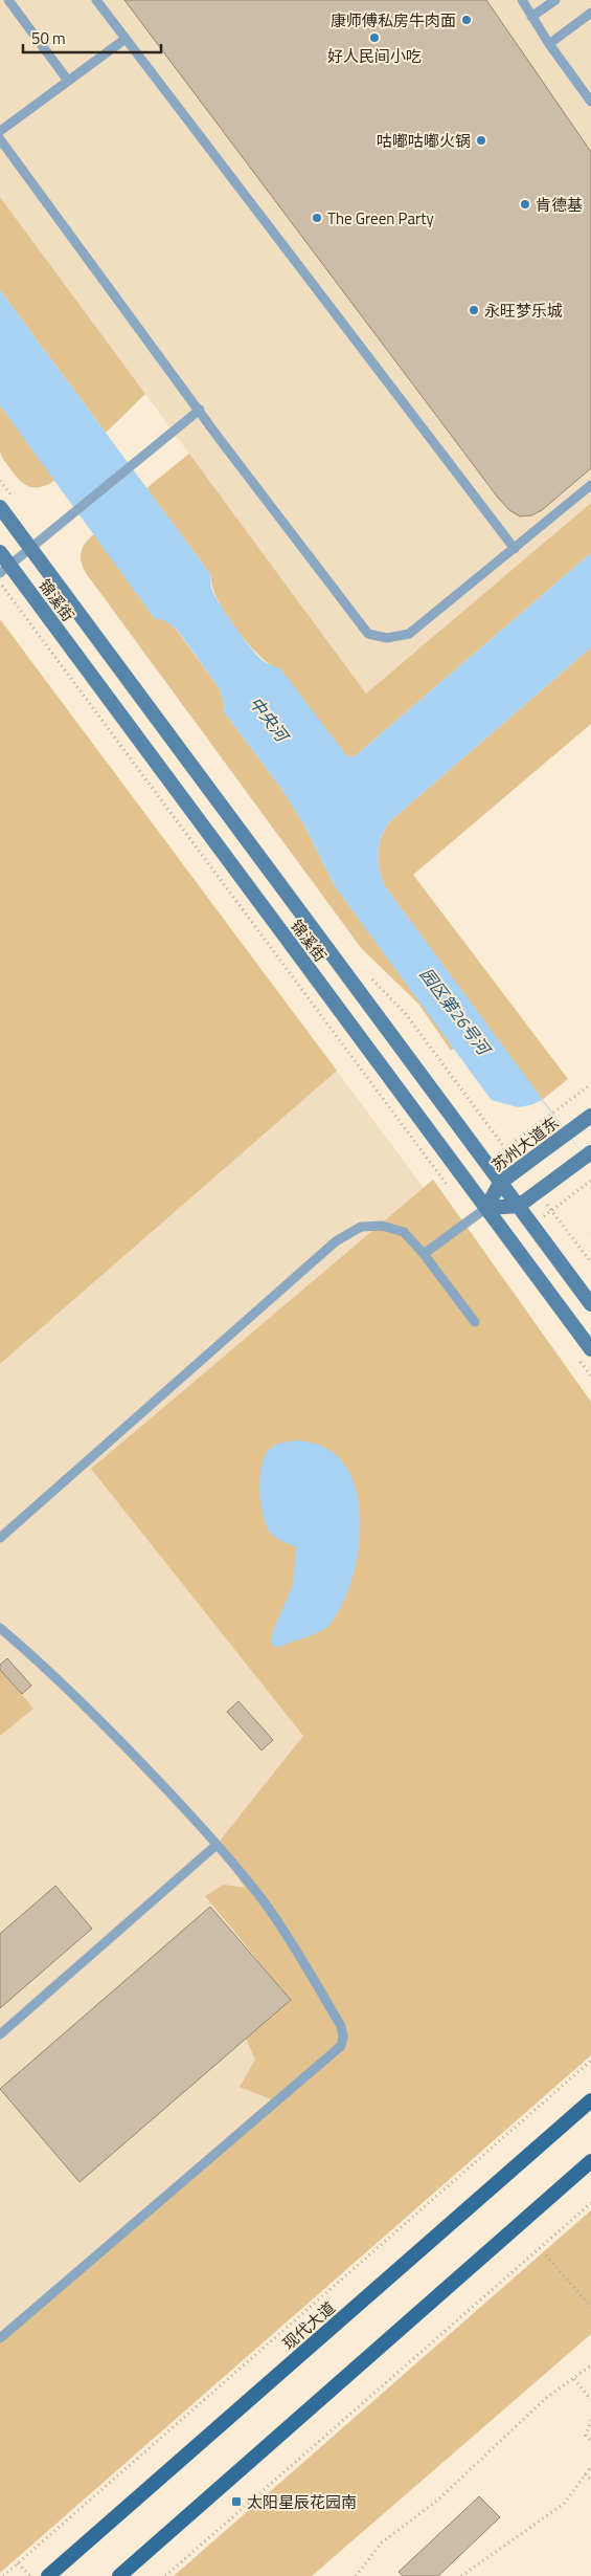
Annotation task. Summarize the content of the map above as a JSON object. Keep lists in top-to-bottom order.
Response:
{
  "streets": {
    "main road": ["锦溪街", "苏州大道东", "现代大道"]
  },
  "crossings": [
    ["锦溪街", "苏州大道东"]
  ],
  "water": ["中央河", "园区第26号河"],
  "places": {
    "other": [
      "康师傅私房牛肉面",
      "好人民间小吃",
      "咕嘟咕嘟火锅",
      "肯德基",
      "The Green Party",
      "永旺梦乐城"
    ],
    "transit": ["太阳星辰花园南"]
  },
  "scale_bar": "50 m"
}
